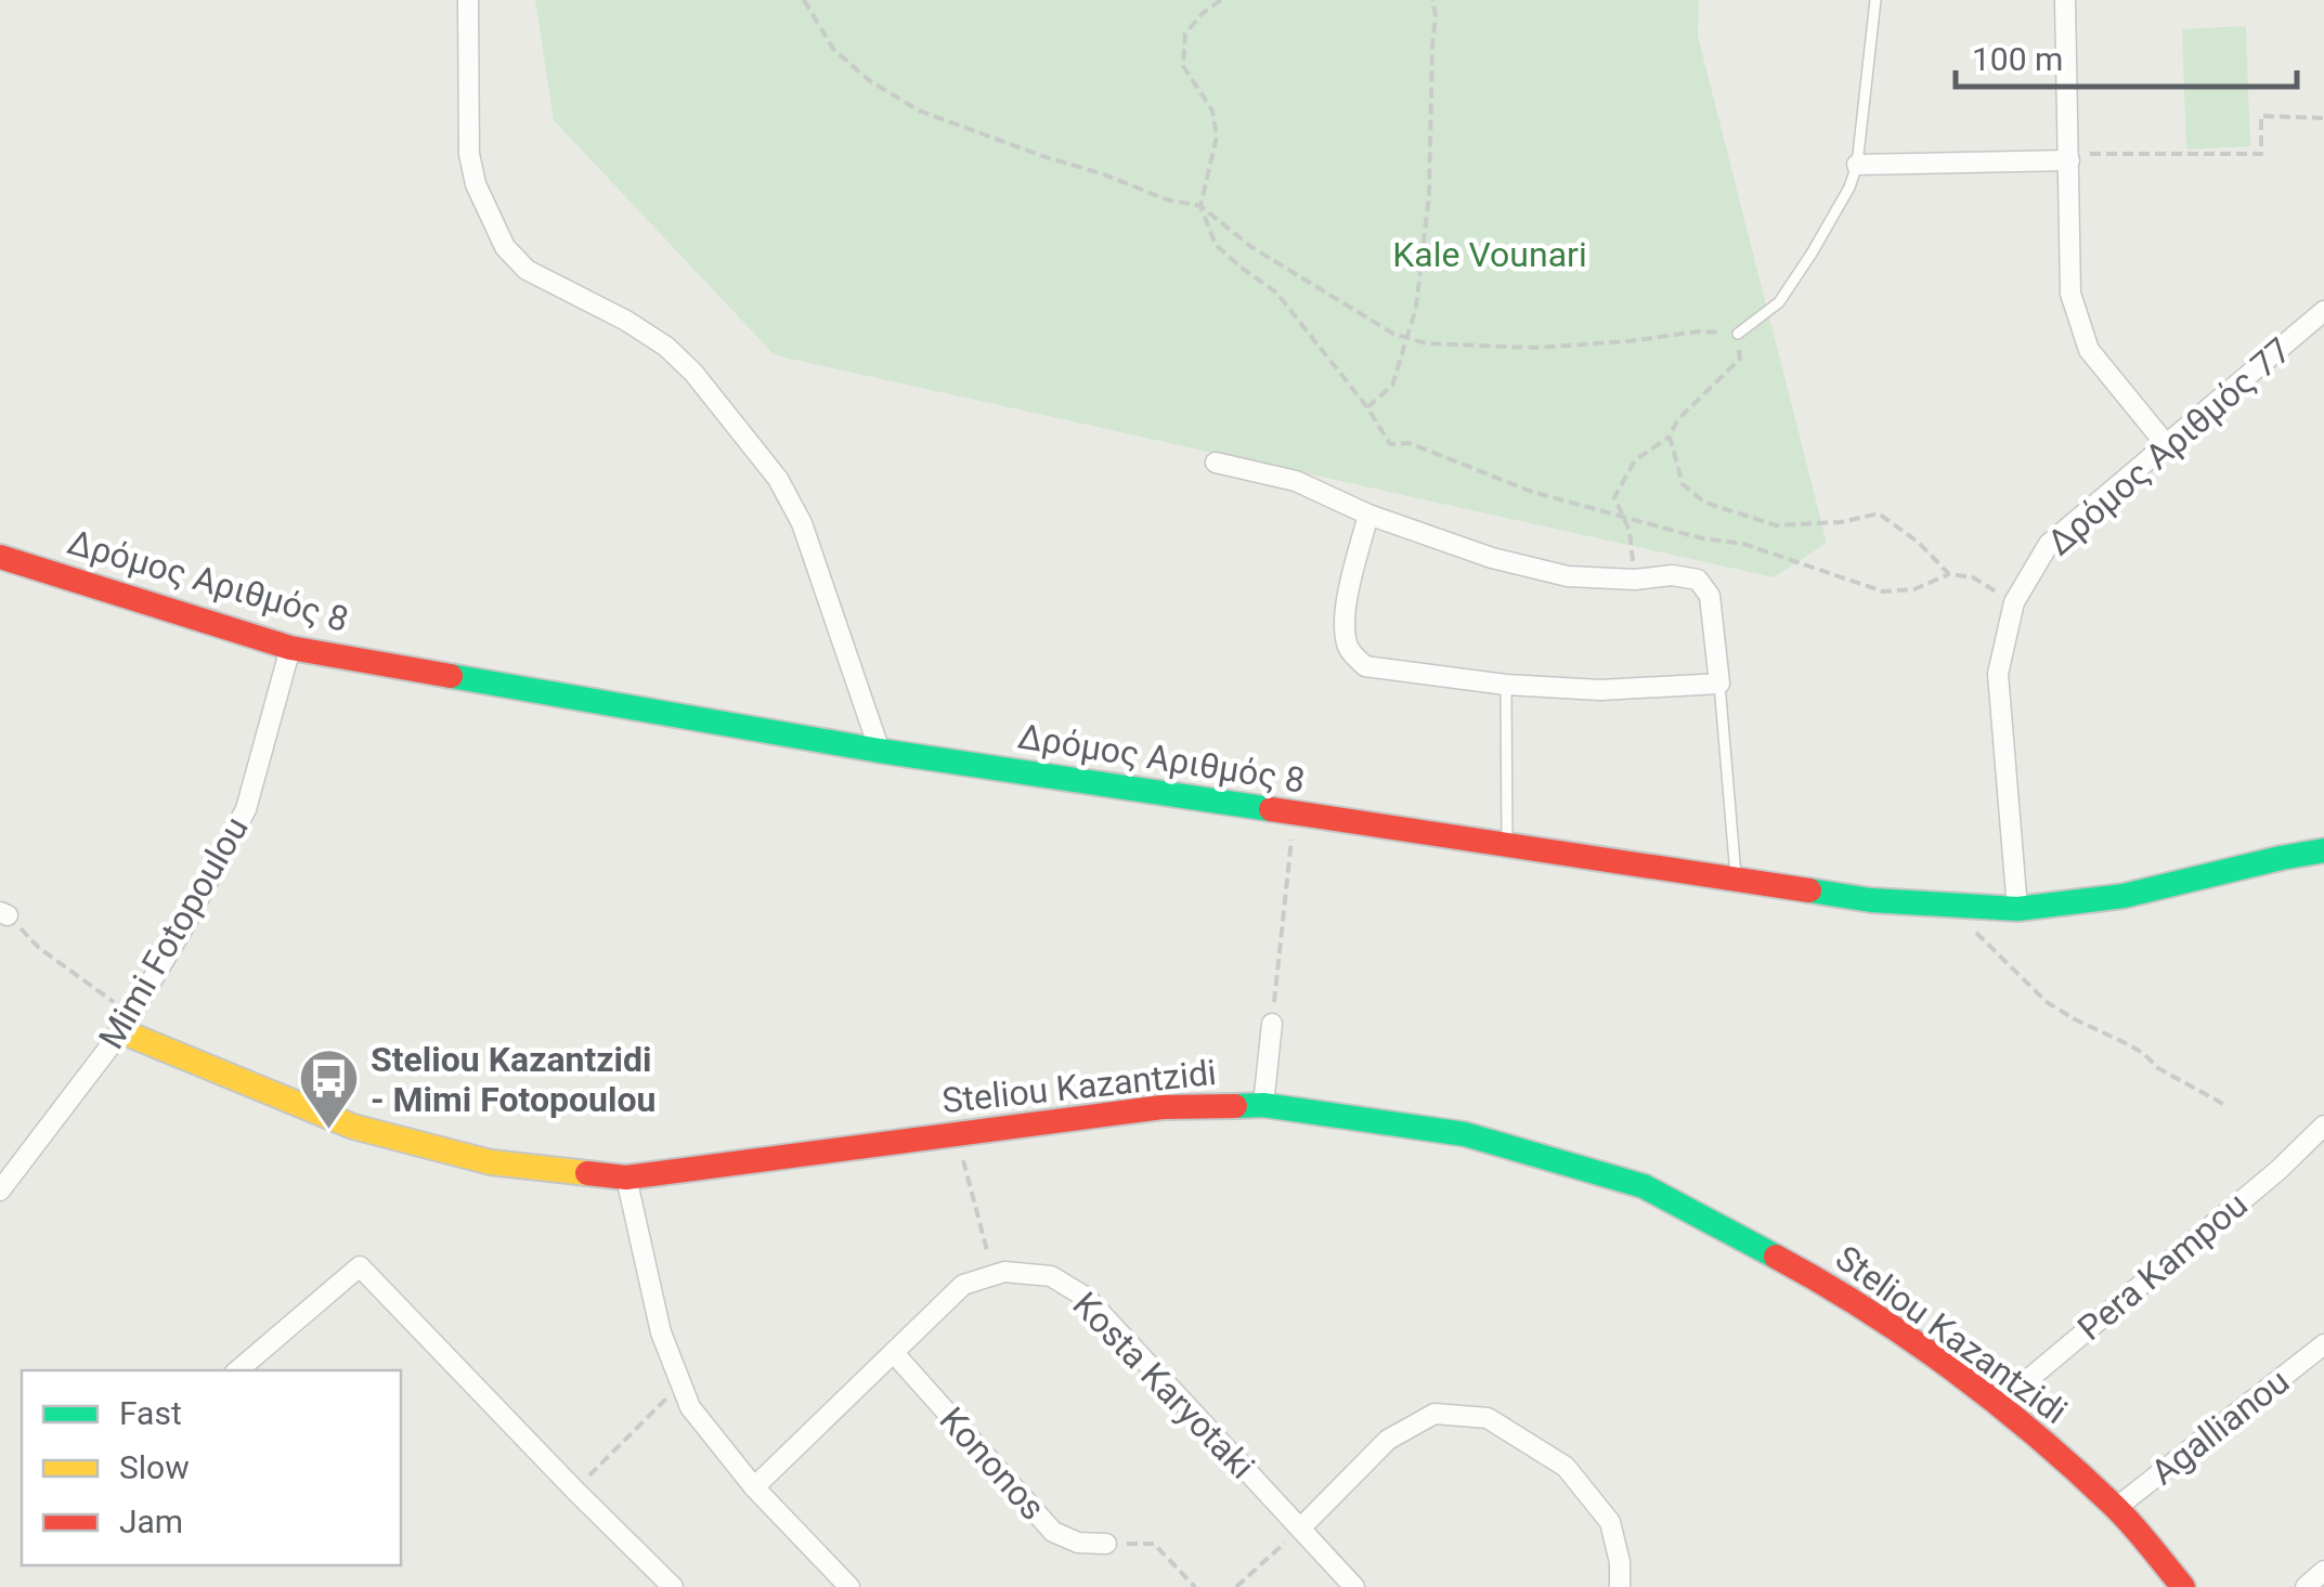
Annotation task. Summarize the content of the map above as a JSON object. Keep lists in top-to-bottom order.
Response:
{
  "streets": {
    "street": [
      "Δρόμος Αριθμός 77",
      "Δρόμος Αριθμός 8",
      "Mimi Fotopoulou",
      "Steliou Kazantzidi",
      "Pera Kampou",
      "Kosta Karyotaki",
      "Agallianou",
      "Kononos"
    ]
  },
  "crossings": [
    ["Δρόμος Αριθμός 77", "Δρόμος Αριθμός 8"],
    ["Δρόμος Αριθμός 8", "Mimi Fotopoulou"],
    ["Mimi Fotopoulou", "Steliou Kazantzidi"],
    ["Steliou Kazantzidi", "Pera Kampou"],
    ["Steliou Kazantzidi", "Agallianou"],
    ["Kosta Karyotaki", "Kononos"]
  ],
  "parks": ["Kale Vounari"],
  "places": {
    "bus stop": ["Steliou Kazantzidi - Mimi Fotopoulou"]
  },
  "legend": ["Fast", "Slow", "Jam"],
  "scale_bar": "100 m"
}
